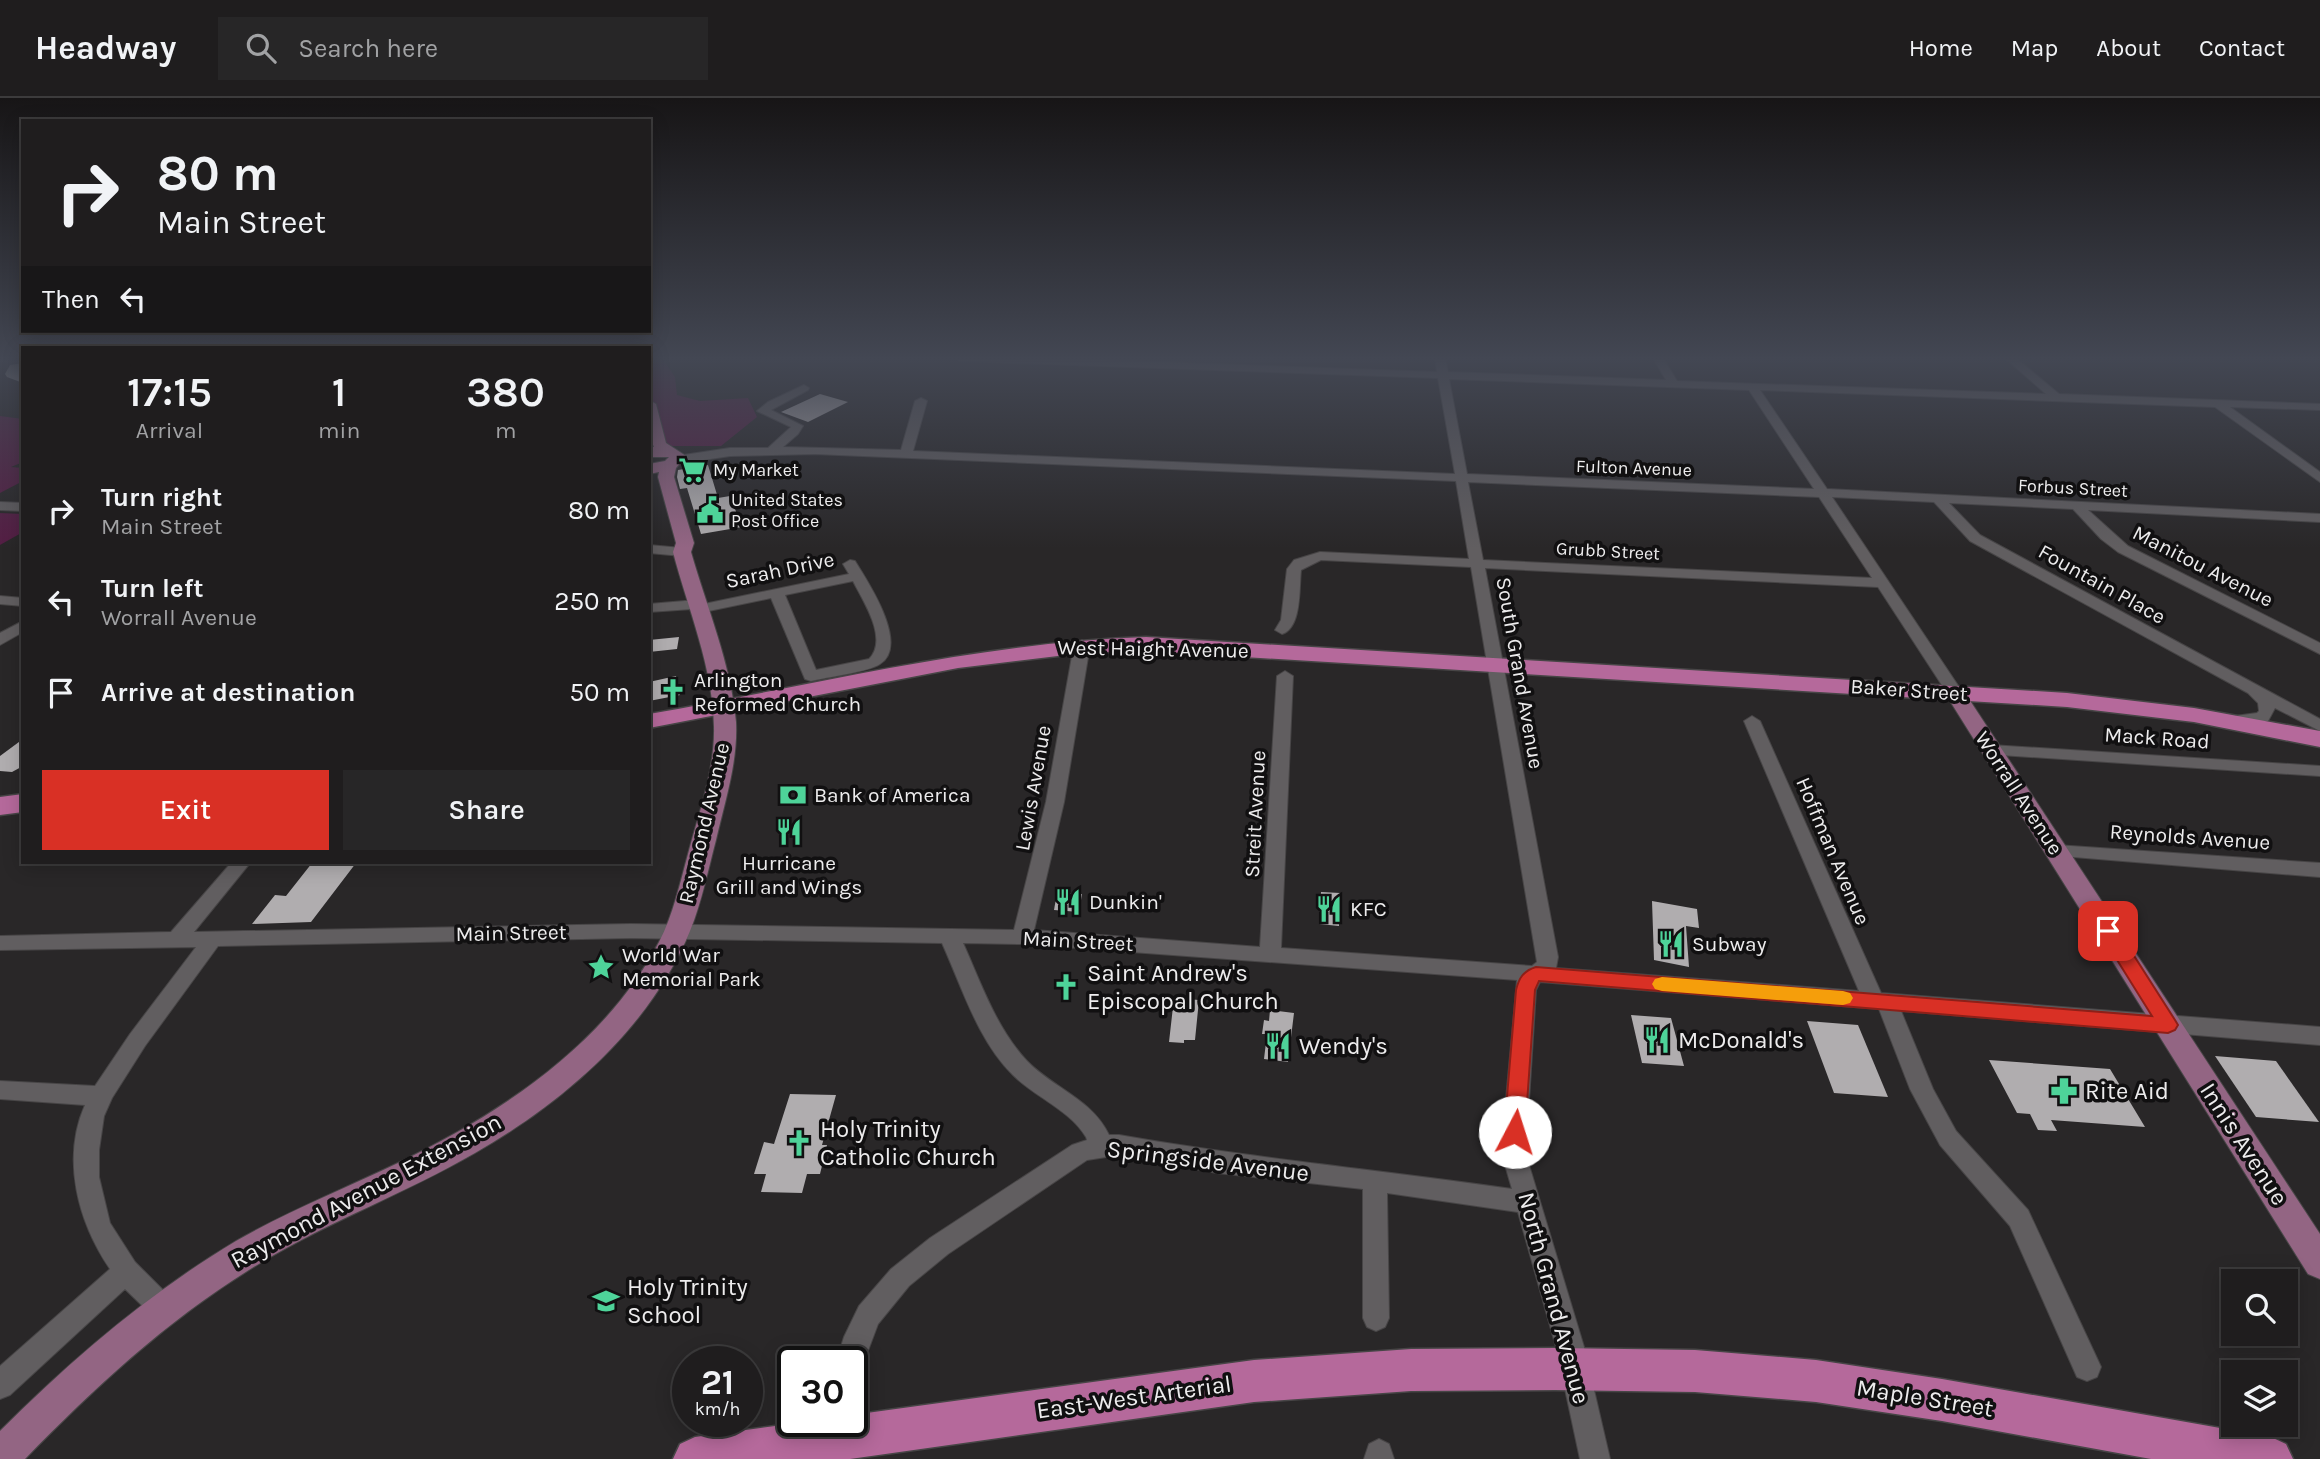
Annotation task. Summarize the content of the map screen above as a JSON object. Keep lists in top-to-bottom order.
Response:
{
  "streets": {
    "highway": [
      "West Haight Avenue",
      "Baker Street",
      "East-West Arterial",
      "Maple Street"
    ],
    "main road": [
      "Worrall Avenue",
      "Raymond Avenue",
      "Innis Avenue",
      "Raymond Avenue Extension"
    ],
    "street": [
      "Fulton Avenue",
      "Forbus Street",
      "Grubb Street",
      "Manitou Avenue",
      "Sarah Drive",
      "Fountain Place",
      "South Grand Avenue",
      "Mack Road",
      "Lewis Avenue",
      "Streit Avenue",
      "Reynolds Avenue",
      "Hoffman Avenue",
      "Main Street",
      "Springside Avenue",
      "North Grand Avenue"
    ]
  },
  "crossings": [
    ["Fulton Avenue", "Forbus Street"],
    ["Fulton Avenue", "South Grand Avenue"],
    ["Fulton Avenue", "Worrall Avenue"],
    ["Fulton Avenue", "Raymond Avenue"],
    ["Forbus Street", "Manitou Avenue"],
    ["Forbus Street", "Fountain Place"],
    ["Forbus Street", "Worrall Avenue"],
    ["Grubb Street", "South Grand Avenue"],
    ["Grubb Street", "Worrall Avenue"],
    ["Sarah Drive", "Raymond Avenue"],
    ["West Haight Avenue", "South Grand Avenue"],
    ["West Haight Avenue", "Baker Street"],
    ["West Haight Avenue", "Lewis Avenue"],
    ["West Haight Avenue", "Raymond Avenue"],
    ["South Grand Avenue", "Baker Street"],
    ["South Grand Avenue", "Main Street"],
    ["South Grand Avenue", "North Grand Avenue"],
    ["Baker Street", "Worrall Avenue"],
    ["Mack Road", "Worrall Avenue"],
    ["Lewis Avenue", "Main Street"],
    ["Worrall Avenue", "Reynolds Avenue"],
    ["Worrall Avenue", "Main Street"],
    ["Worrall Avenue", "Innis Avenue"],
    ["Streit Avenue", "Main Street"],
    ["Raymond Avenue", "Main Street"],
    ["Raymond Avenue", "Raymond Avenue Extension"],
    ["Hoffman Avenue", "Main Street"],
    ["Main Street", "Innis Avenue"],
    ["Main Street", "Raymond Avenue Extension"],
    ["Main Street", "North Grand Avenue"],
    ["Springside Avenue", "North Grand Avenue"],
    ["North Grand Avenue", "East-West Arterial"],
    ["North Grand Avenue", "Maple Street"],
    ["East-West Arterial", "Maple Street"]
  ],
  "places": {
    "supermarket": ["My Market"],
    "public building": ["United States Post Office"],
    "church": ["Arlington Reformed Church", "Saint Andrew's Episcopal Church", "Holy Trinity Catholic Church"],
    "bank": ["Bank of America"],
    "restaurant": [
      "Hurricane Grill and Wings",
      "Dunkin'",
      "KFC",
      "Subway",
      "McDonald's",
      "Wendy's"
    ],
    "place": ["World War Memorial Park"],
    "pharmacy": ["Rite Aid"],
    "school or university": ["Holy Trinity School"]
  },
  "page": {
    "header": "Headway",
    "search": "Search here",
    "nav": [
      "Home",
      "Map",
      "About",
      "Contact"
    ],
    "turn": ["80 m", "Main Street"],
    "then": "Then",
    "eta": [
      "17:15",
      "Arrival",
      "1",
      "min",
      "380",
      "m"
    ],
    "list": [
      {
        "name": "Turn right",
        "note": "Main Street",
        "value": "80 m"
      },
      {
        "name": "Turn left",
        "note": "Worrall Avenue",
        "value": "250 m"
      },
      {
        "name": "Arrive at destination",
        "value": "50 m"
      }
    ],
    "buttons": ["Exit", "Share"],
    "speed": "21 km/h",
    "limit": "30"
  }
}
